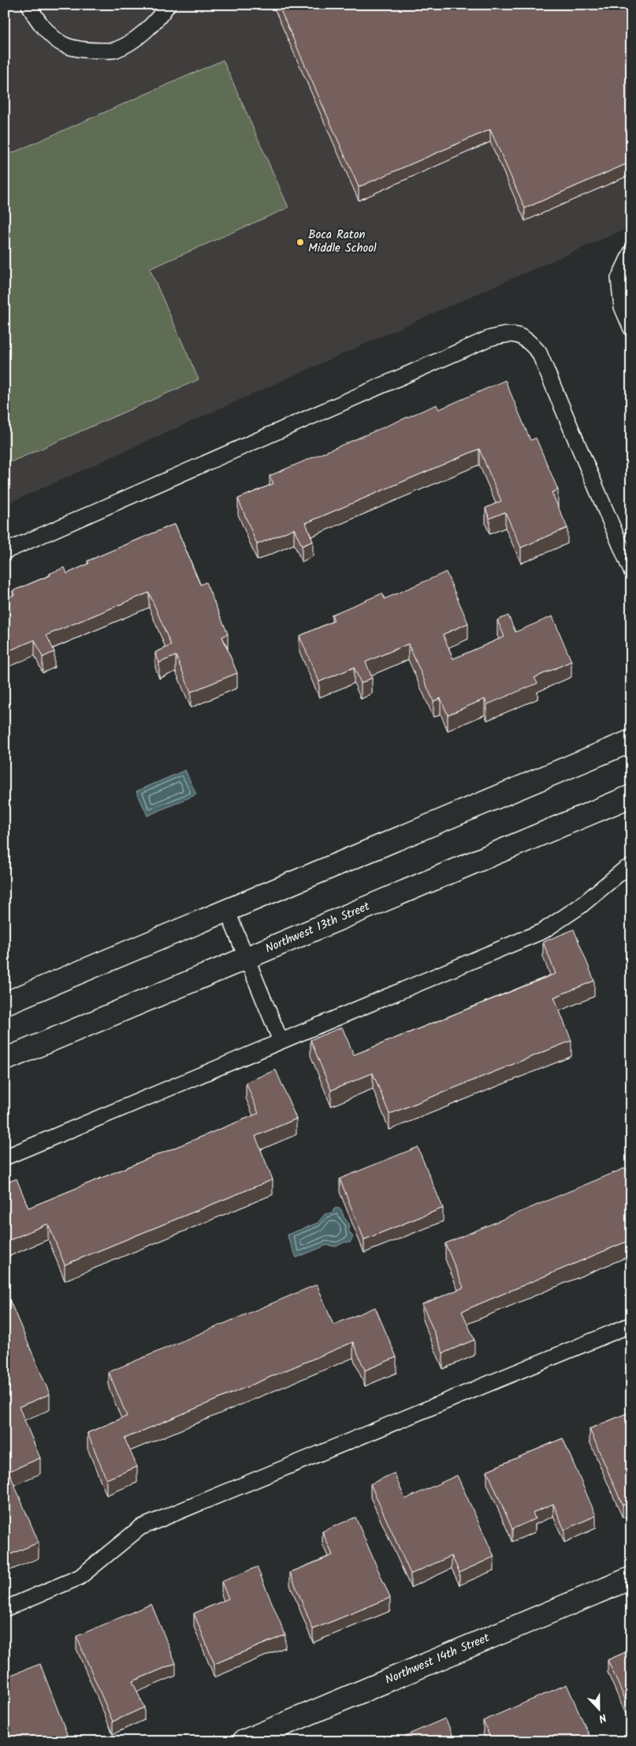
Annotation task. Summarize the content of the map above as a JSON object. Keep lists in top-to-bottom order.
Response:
{
  "streets": {
    "street": ["Northwest 13th Street", "Northwest 14th Street"]
  },
  "places": ["Boca Raton Middle School"],
  "north": "bottom"
}
